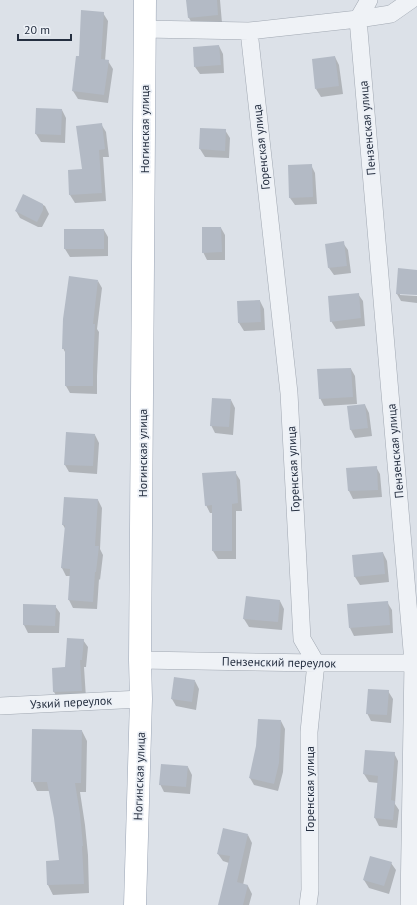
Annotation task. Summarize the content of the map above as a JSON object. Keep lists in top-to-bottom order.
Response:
{
  "streets": {
    "main road": ["Ногинская улица"],
    "street": [
      "Пензенская улица",
      "Горенская улица",
      "Пензенский переулок",
      "Узкий переулок"
    ]
  },
  "crossings": [
    ["Пензенская улица", "Пензенский переулок"],
    ["Ногинская улица", "Пензенский переулок"],
    ["Ногинская улица", "Узкий переулок"],
    ["Горенская улица", "Пензенский переулок"]
  ],
  "scale_bar": "20 m"
}
